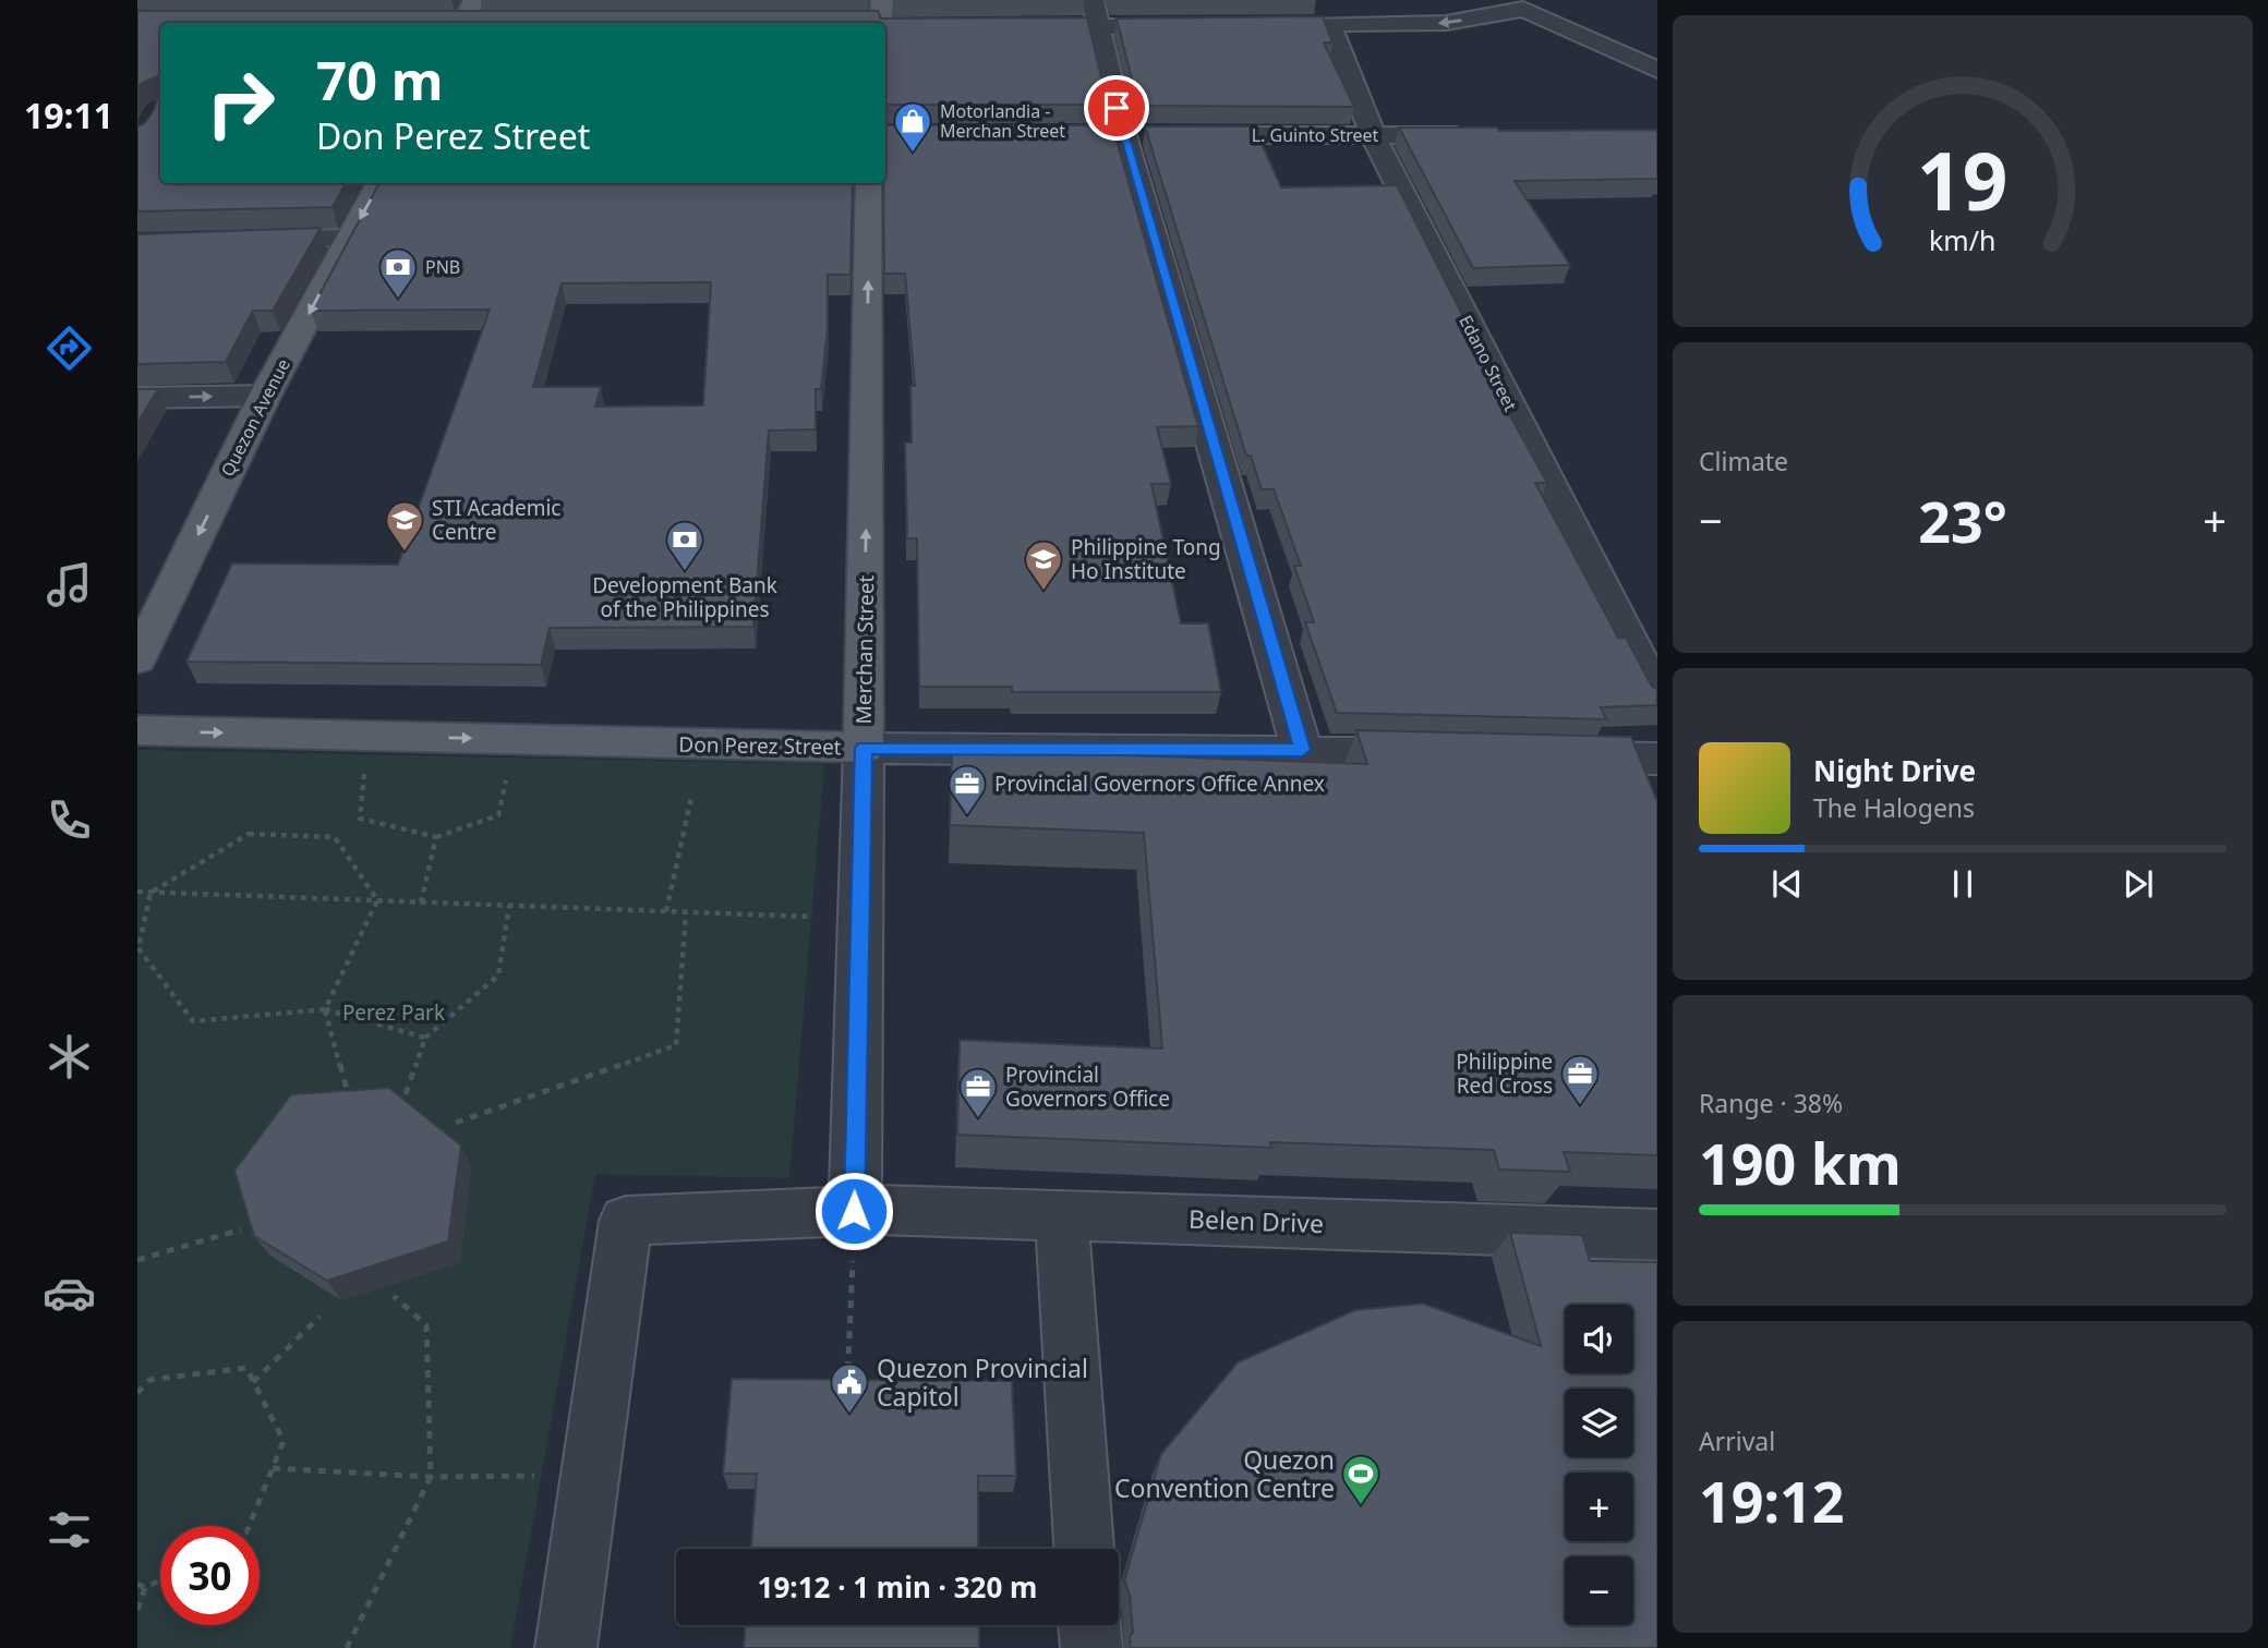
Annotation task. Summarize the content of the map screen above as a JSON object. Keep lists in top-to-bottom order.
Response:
{
  "streets": {
    "main road": ["Quezon Avenue", "Merchan Street", "Don Perez Street"],
    "street": ["L. Guinto Street", "Edano Street", "Belen Drive"]
  },
  "crossings": [
    ["L. Guinto Street", "Edano Street"],
    ["Merchan Street", "Don Perez Street"],
    ["Merchan Street", "Belen Drive"]
  ],
  "one_way": ["Quezon Avenue", "Merchan Street", "Don Perez Street"],
  "parks": ["Perez Park"],
  "places": {
    "shop": ["Motorlandia - Merchan Street"],
    "bank": ["PNB", "Development Bank of the Philippines"],
    "school or university": ["STI Academic Centre", "Philippine Tong Ho Institute"],
    "office": ["Provincial Governors Office Annex", "Philippine Red Cross", "Provincial Governors Office"],
    "public building": ["Quezon Provincial Capitol"],
    "sports": ["Quezon Convention Centre"]
  },
  "page": {
    "tabs": "19:11",
    "turn": ["70 m", "Don Perez Street"],
    "tile": [
      "Climate",
      ["Range · 38%", "190 km"],
      ["Arrival", "19:12"]
    ],
    "heat": ["−", "23°", "+"],
    "song": ["Night Drive", "The Halogens"],
    "map_buttons": ["+", "−"],
    "limit": "30",
    "trip": "19:12 · 1 min · 320 m",
    "gauge": ["19", "km/h"]
  }
}
